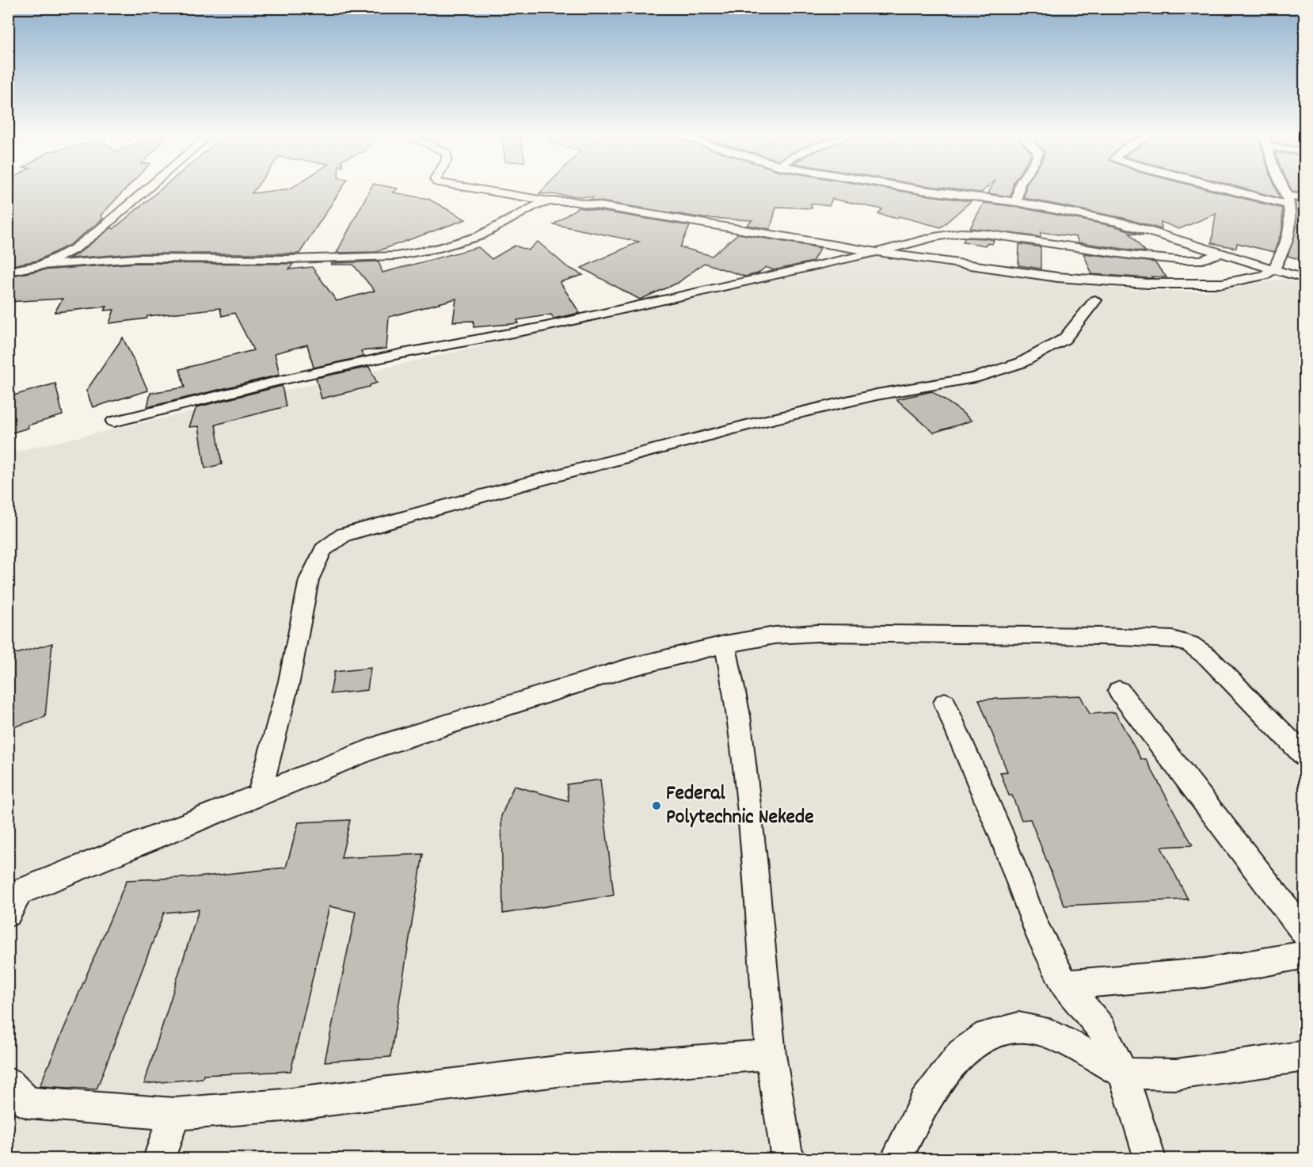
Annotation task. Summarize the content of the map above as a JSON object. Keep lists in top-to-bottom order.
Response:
{
  "places": ["Federal Polytechnic Nekede"]
}
